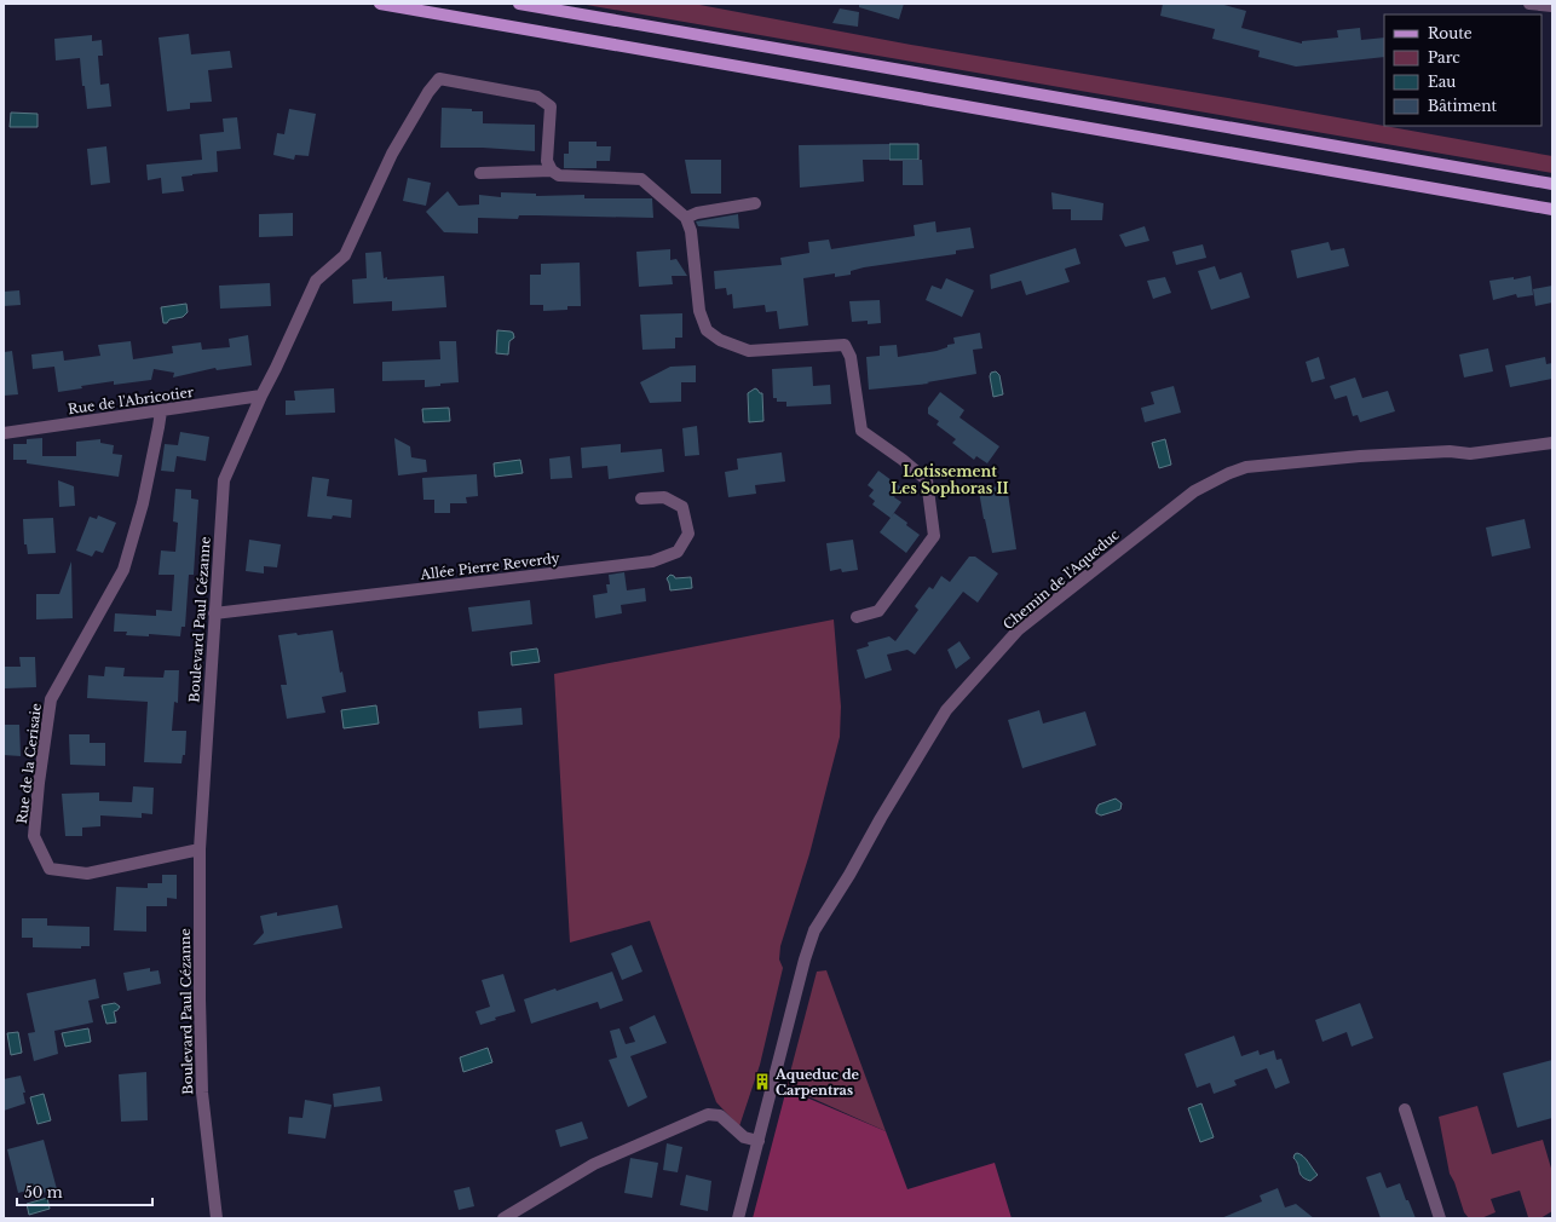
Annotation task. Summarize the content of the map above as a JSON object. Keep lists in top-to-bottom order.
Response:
{
  "streets": {
    "street": [
      "Rue de l'Abricotier",
      "Allée Pierre Reverdy",
      "Chemin de l'Aqueduc",
      "Boulevard Paul Cézanne",
      "Rue de la Cerisaie"
    ]
  },
  "crossings": [
    ["Rue de l'Abricotier", "Boulevard Paul Cézanne"],
    ["Rue de l'Abricotier", "Rue de la Cerisaie"],
    ["Allée Pierre Reverdy", "Boulevard Paul Cézanne"],
    ["Boulevard Paul Cézanne", "Rue de la Cerisaie"]
  ],
  "districts": ["Lotissement Les Sophoras II"],
  "places": {
    "building": ["Aqueduc de Carpentras"]
  },
  "legend": [
    "Route",
    "Parc",
    "Eau",
    "Bâtiment"
  ],
  "scale_bar": "50 m"
}
